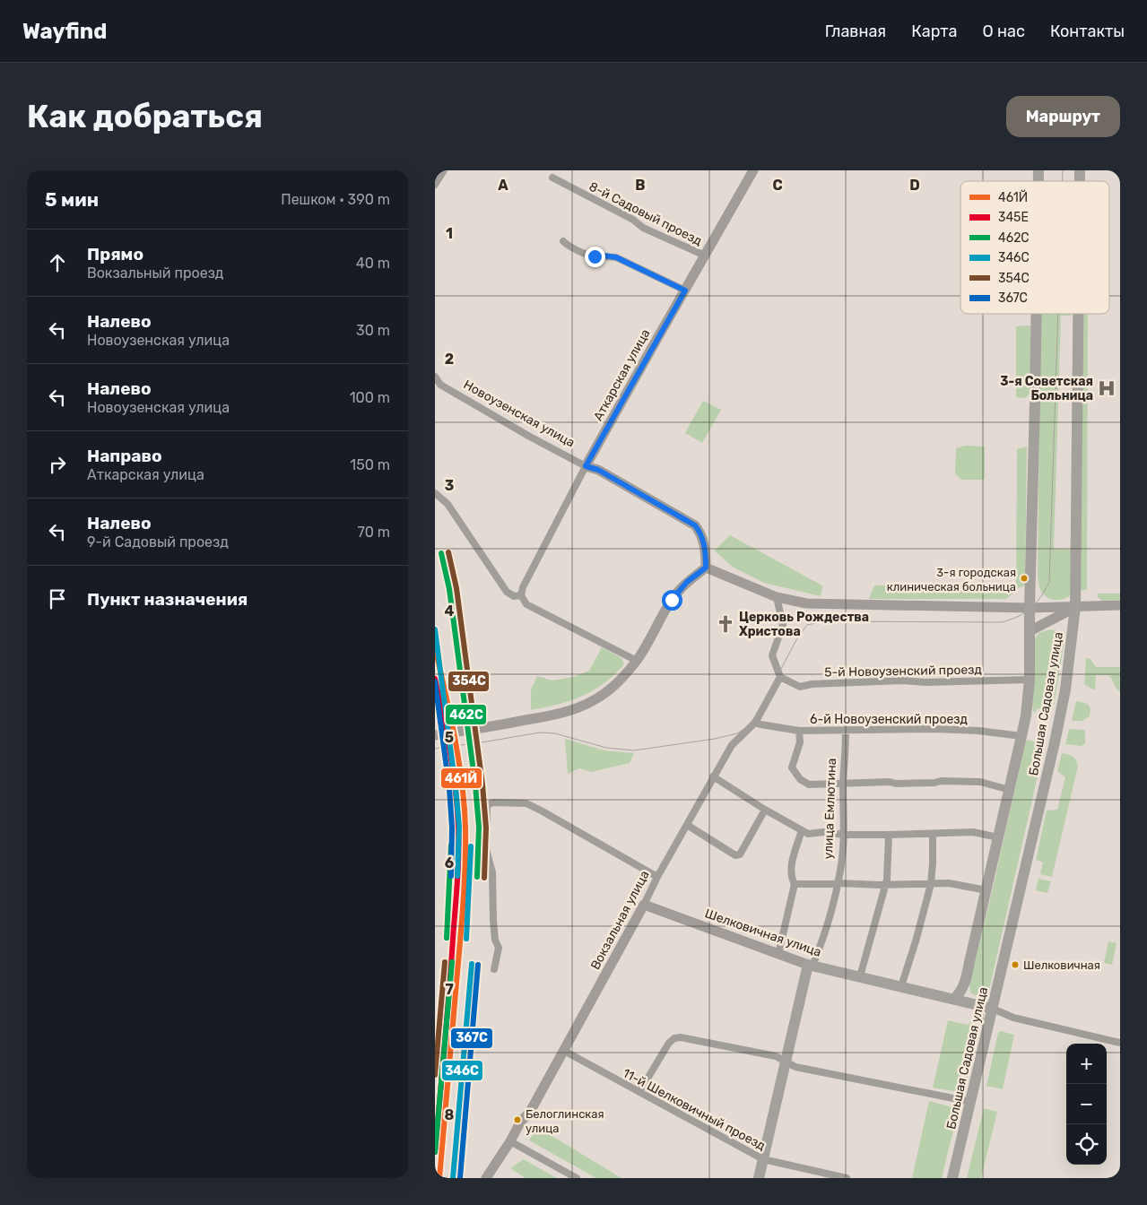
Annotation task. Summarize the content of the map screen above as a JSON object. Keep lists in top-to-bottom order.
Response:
{
  "streets": {
    "main road": [
      "Аткарская улица",
      "Новоузенская улица",
      "Большая Садовая улица",
      "улица Емлютина",
      "Вокзальная улица",
      "Шелковичная улица"
    ],
    "street": [
      "8-й Садовый проезд",
      "5-й Новоузенский проезд",
      "6-й Новоузенский проезд",
      "11-й Шелковичный проезд"
    ]
  },
  "crossings": [
    ["8-й Садовый проезд", "Аткарская улица"],
    ["Аткарская улица", "Новоузенская улица"],
    ["5-й Новоузенский проезд", "Большая Садовая улица"],
    ["5-й Новоузенский проезд", "Вокзальная улица"],
    ["Большая Садовая улица", "6-й Новоузенский проезд"],
    ["Большая Садовая улица", "Шелковичная улица"],
    ["6-й Новоузенский проезд", "улица Емлютина"],
    ["6-й Новоузенский проезд", "Вокзальная улица"],
    ["улица Емлютина", "Шелковичная улица"],
    ["улица Емлютина", "11-й Шелковичный проезд"],
    ["Вокзальная улица", "Шелковичная улица"],
    ["Вокзальная улица", "11-й Шелковичный проезд"]
  ],
  "places": {
    "hospital": ["3-я Советская Больница"],
    "other": ["3-я городская клиническая больница", "Шелковичная", "Белоглинская улица"],
    "church": ["Церковь Рождества Христова"]
  },
  "lines": [
    "transit line 354С",
    "transit line 462С",
    "transit line 346С",
    "transit line 461Й",
    "transit line 345Е",
    "transit line 367С"
  ],
  "legend": [
    "461Й",
    "345Е",
    "462С",
    "346С",
    "354С",
    "367С"
  ],
  "page": {
    "header": "Wayfind",
    "nav": [
      "Главная",
      "Карта",
      "О нас",
      "Контакты"
    ],
    "buttons": "Маршрут",
    "title": "Как добраться",
    "heading": ["5 мин", "Пешком · 390 m"],
    "list": [
      ["Прямо", "Вокзальный проезд", "40 m"],
      ["Налево", "Новоузенская улица", "30 m"],
      ["Налево", "Новоузенская улица", "100 m"],
      ["Направо", "Аткарская улица", "150 m"],
      ["Налево", "9-й Садовый проезд", "70 m"],
      "Пункт назначения"
    ],
    "map_buttons": ["+", "−"]
  },
  "grid": {
    "columns": [
      "A",
      "B",
      "C",
      "D"
    ],
    "rows": [
      "1",
      "2",
      "3",
      "4",
      "5",
      "6",
      "7",
      "8"
    ]
  }
}
